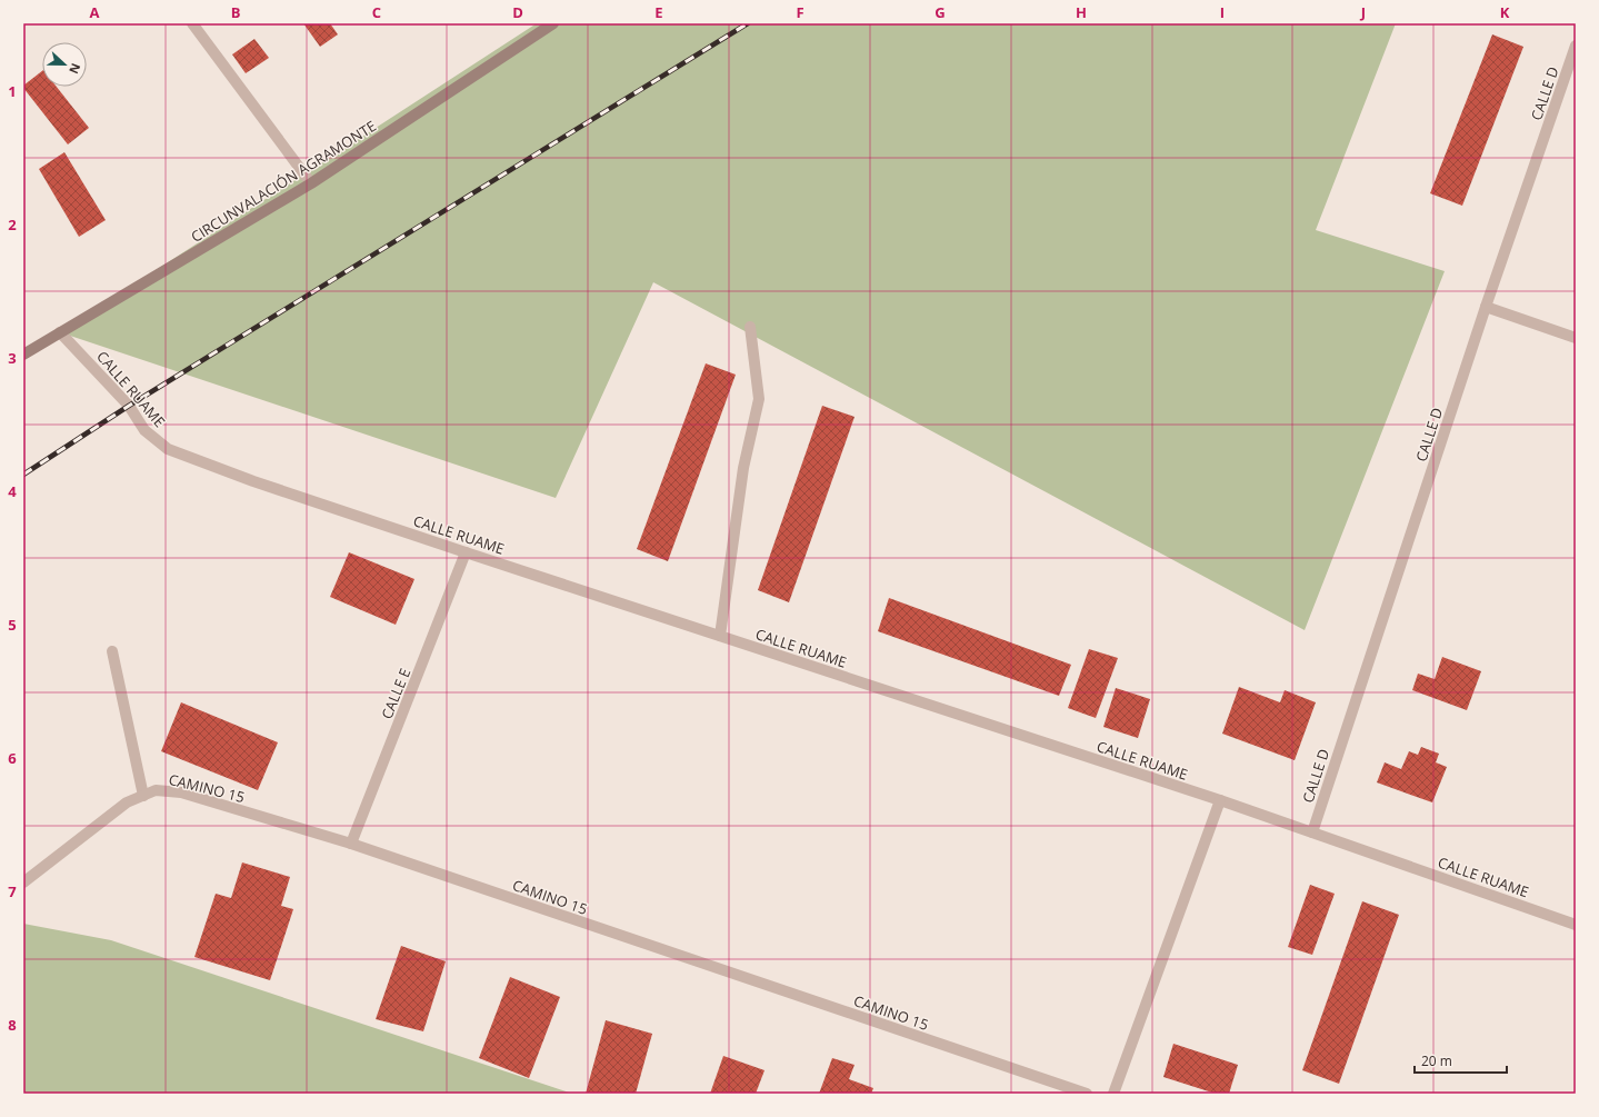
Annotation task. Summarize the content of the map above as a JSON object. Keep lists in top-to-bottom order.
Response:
{
  "streets": {
    "main road": ["CIRCUNVALACIÓN AGRAMONTE"],
    "street": [
      "CALLE D",
      "CALLE RUAME",
      "CALLE E",
      "CAMINO 15"
    ]
  },
  "crossings": [
    ["CALLE D", "CALLE RUAME"],
    ["CIRCUNVALACIÓN AGRAMONTE", "CALLE RUAME"],
    ["CALLE RUAME", "CALLE E"],
    ["CALLE E", "CAMINO 15"]
  ],
  "scale_bar": "20 m",
  "north": "right",
  "grid": {
    "columns": [
      "A",
      "B",
      "C",
      "D",
      "E",
      "F",
      "G",
      "H",
      "I",
      "J",
      "K"
    ],
    "rows": [
      "1",
      "2",
      "3",
      "4",
      "5",
      "6",
      "7",
      "8"
    ]
  }
}
